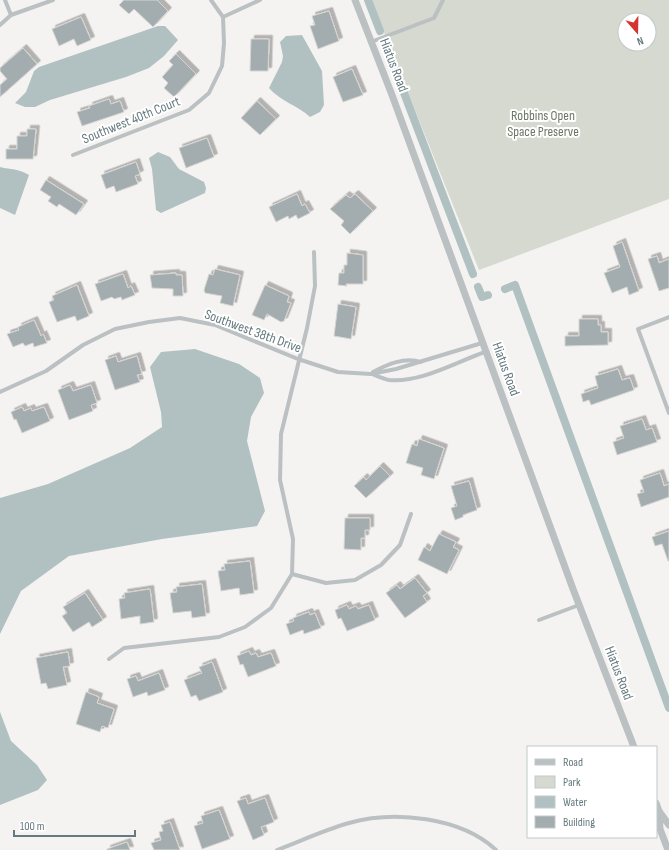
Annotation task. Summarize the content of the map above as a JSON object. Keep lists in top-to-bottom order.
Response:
{
  "streets": {
    "street": ["Hiatus Road", "Southwest 40th Court", "Southwest 38th Drive"]
  },
  "crossings": [
    ["Hiatus Road", "Southwest 38th Drive"]
  ],
  "parks": ["Robbins Open Space Preserve"],
  "legend": [
    "Road",
    "Park",
    "Water",
    "Building"
  ],
  "scale_bar": "100 m",
  "north": "bottom"
}
